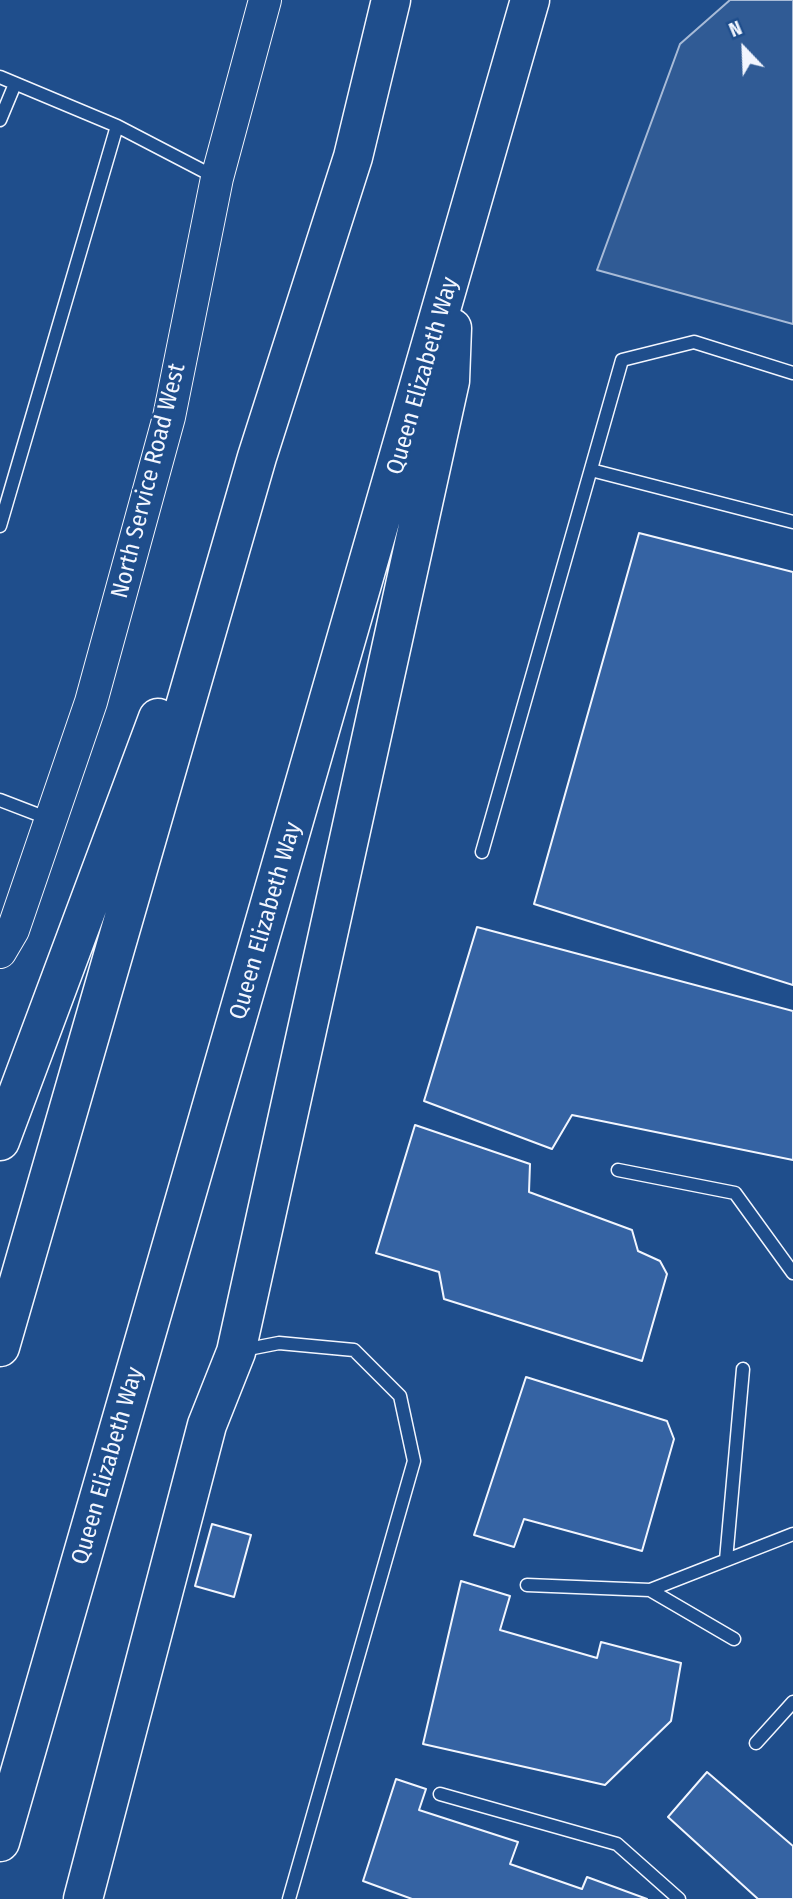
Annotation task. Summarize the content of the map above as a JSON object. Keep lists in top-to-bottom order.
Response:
{
  "streets": {
    "highway": ["Queen Elizabeth Way"],
    "street": ["North Service Road West"]
  },
  "north": "top left"
}
